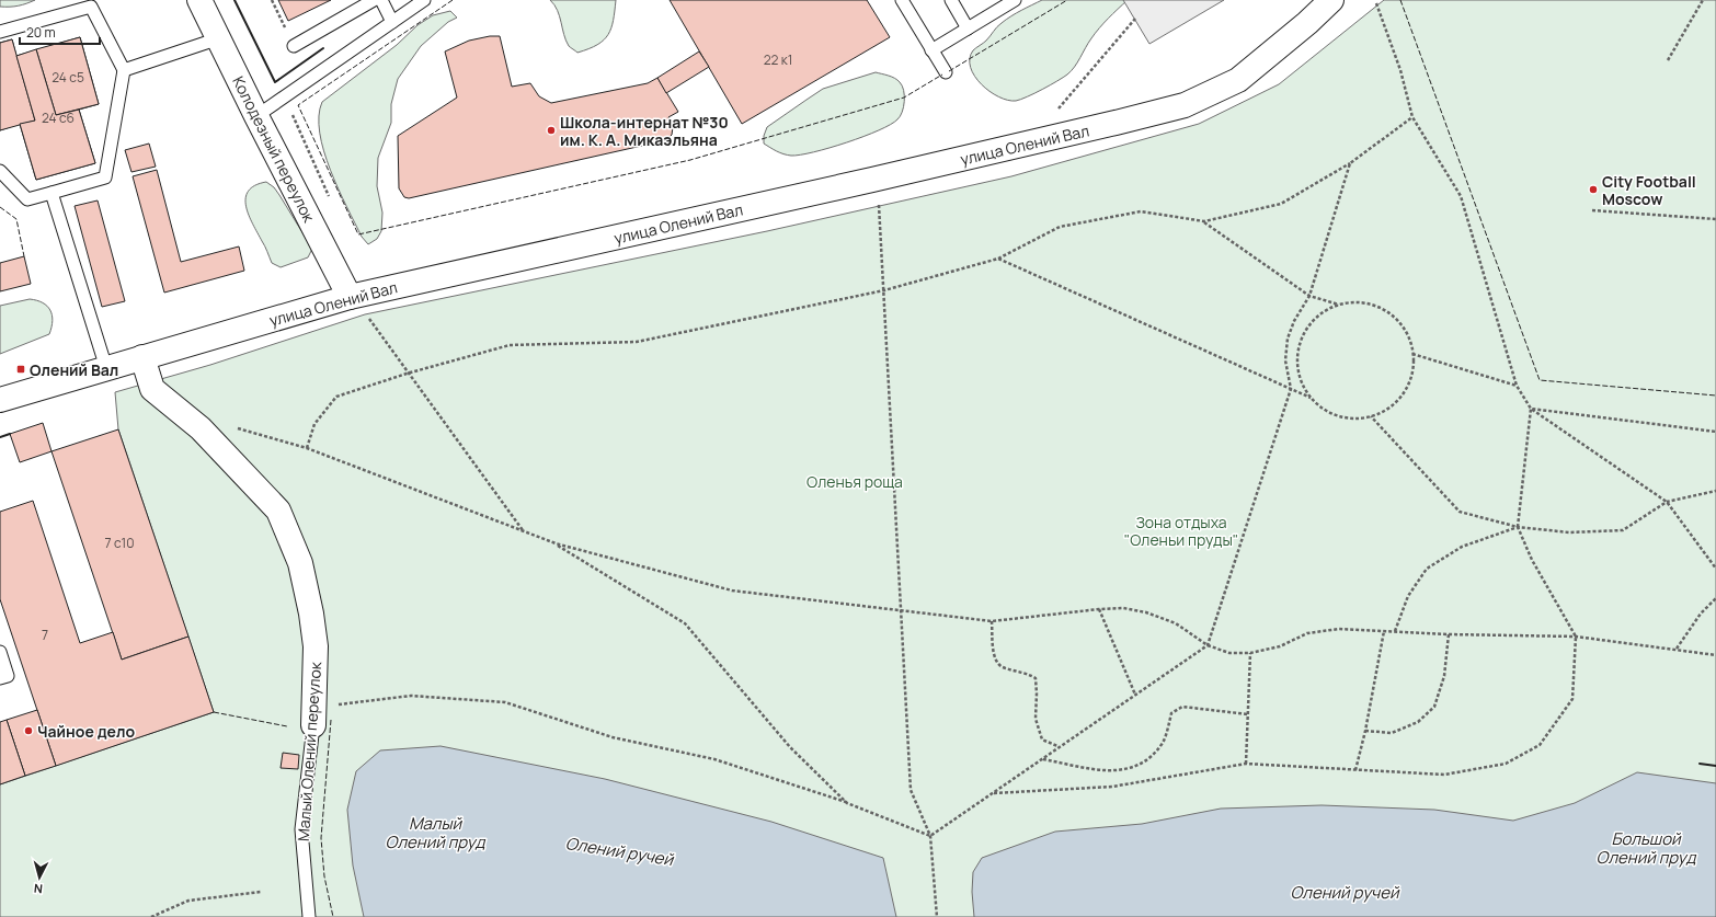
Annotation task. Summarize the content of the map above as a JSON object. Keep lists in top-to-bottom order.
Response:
{
  "streets": {
    "main road": ["улица Олений Вал", "Колодезный переулок", "Малый Олений переулок"]
  },
  "crossings": [
    ["улица Олений Вал", "Колодезный переулок"],
    ["улица Олений Вал", "Малый Олений переулок"]
  ],
  "water": ["Малый Олений пруд", "Большой Олений пруд", "Олений ручей"],
  "parks": ["Оленья роща", "Зона отдыха \"Оленьи пруды\""],
  "places": {
    "other": ["Школа-интернат №30 им. К. А. Микаэльяна", "City Football Moscow", "Чайное дело"],
    "transit": ["Олений Вал"]
  },
  "house_numbers": [
    "22 к1",
    "24 с5",
    "24 c6",
    "7 с10",
    "7"
  ],
  "scale_bar": "20 m",
  "north": "bottom"
}
